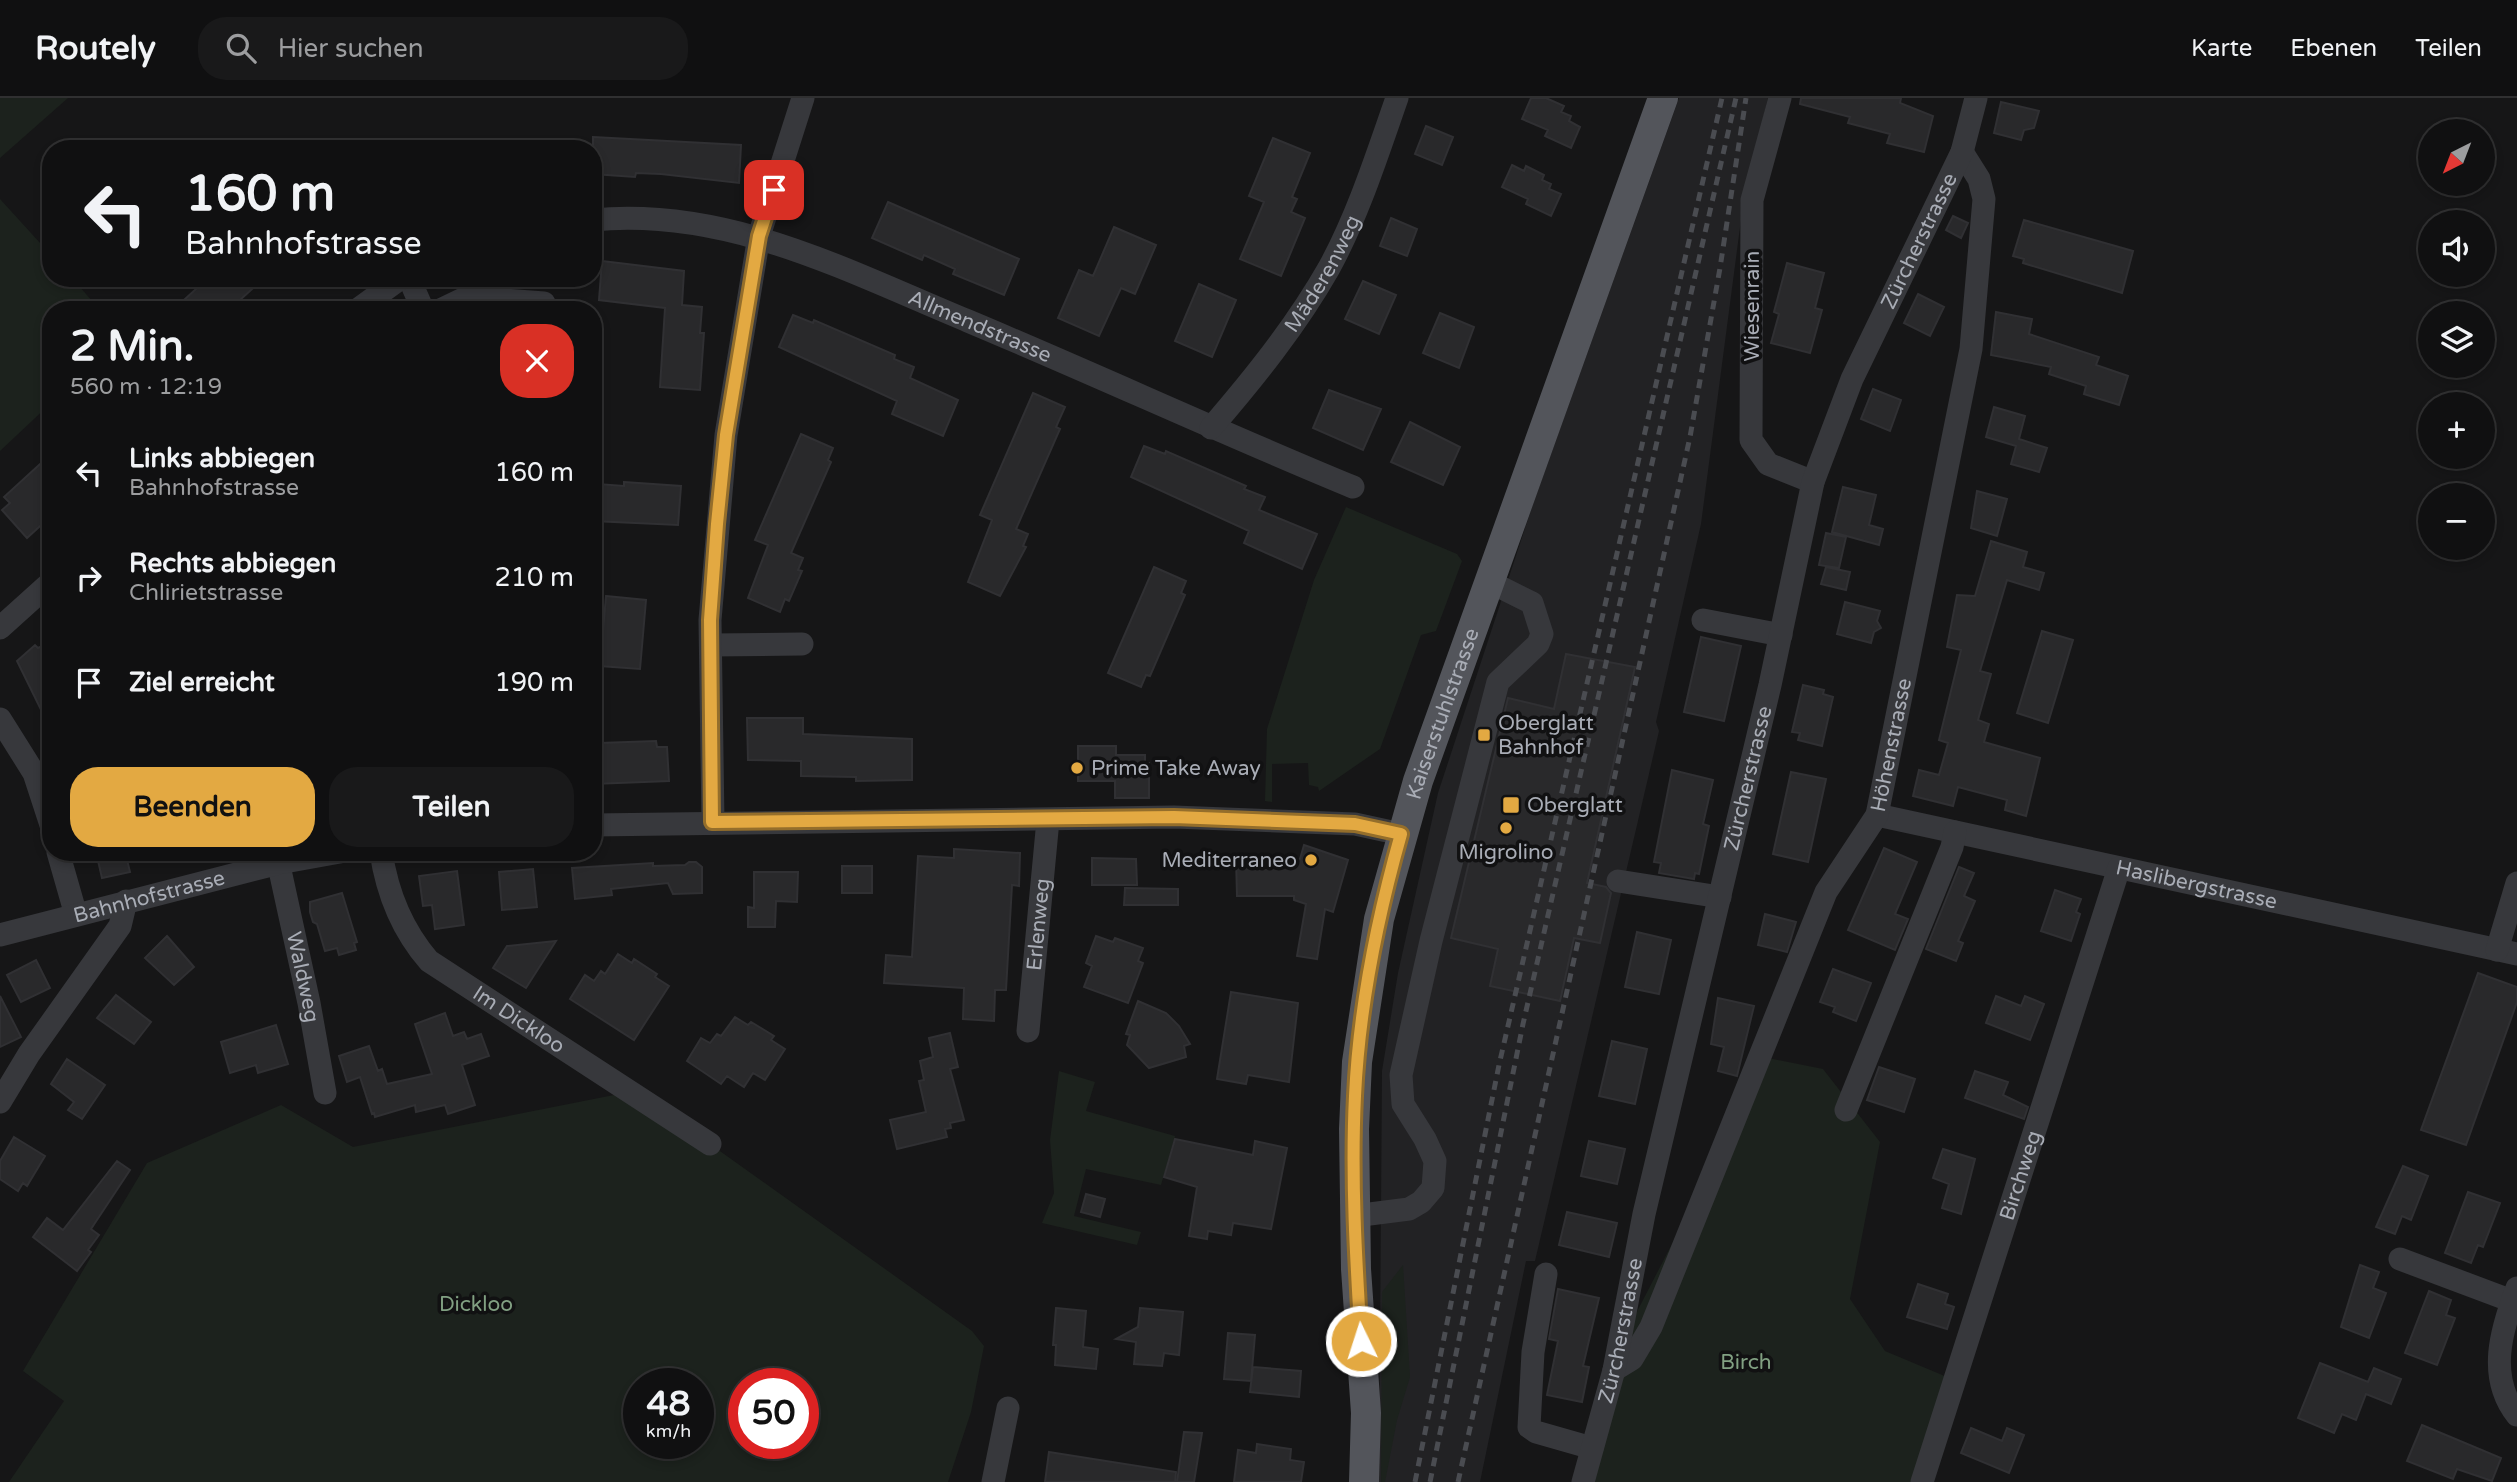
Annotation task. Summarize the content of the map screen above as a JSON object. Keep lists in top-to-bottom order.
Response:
{
  "streets": {
    "main road": ["Kaiserstuhlstrasse"],
    "street": [
      "Zürcherstrasse",
      "Mäderenweg",
      "Wiesenrain",
      "Allmendstrasse",
      "Höhenstrasse",
      "Haslibergstrasse",
      "Bahnhofstrasse",
      "Erlenweg",
      "Waldweg",
      "Im Dickloo",
      "Birchweg"
    ]
  },
  "crossings": [
    ["Zürcherstrasse", "Wiesenrain"],
    ["Zürcherstrasse", "Höhenstrasse"],
    ["Mäderenweg", "Allmendstrasse"],
    ["Höhenstrasse", "Haslibergstrasse"],
    ["Haslibergstrasse", "Birchweg"]
  ],
  "parks": ["Dickloo", "Birch"],
  "places": {
    "transit": ["Oberglatt Bahnhof", "Oberglatt"],
    "other": ["Prime Take Away", "Migrolino", "Mediterraneo"]
  },
  "north": "bottom left",
  "page": {
    "header": "Routely",
    "search": "Hier suchen",
    "nav": ["Karte", "Ebenen", "Teilen"],
    "map_buttons": ["+", "−"],
    "turn": ["160 m", "Bahnhofstrasse"],
    "heading": ["2 Min.", "560 m · 12:19"],
    "list": [
      {
        "name": "Links abbiegen",
        "note": "Bahnhofstrasse",
        "value": "160 m"
      },
      {
        "name": "Rechts abbiegen",
        "note": "Chlirietstrasse",
        "value": "210 m"
      },
      {
        "name": "Ziel erreicht",
        "value": "190 m"
      }
    ],
    "buttons": ["Beenden", "Teilen"],
    "speed": "48 km/h",
    "limit": "50"
  }
}
